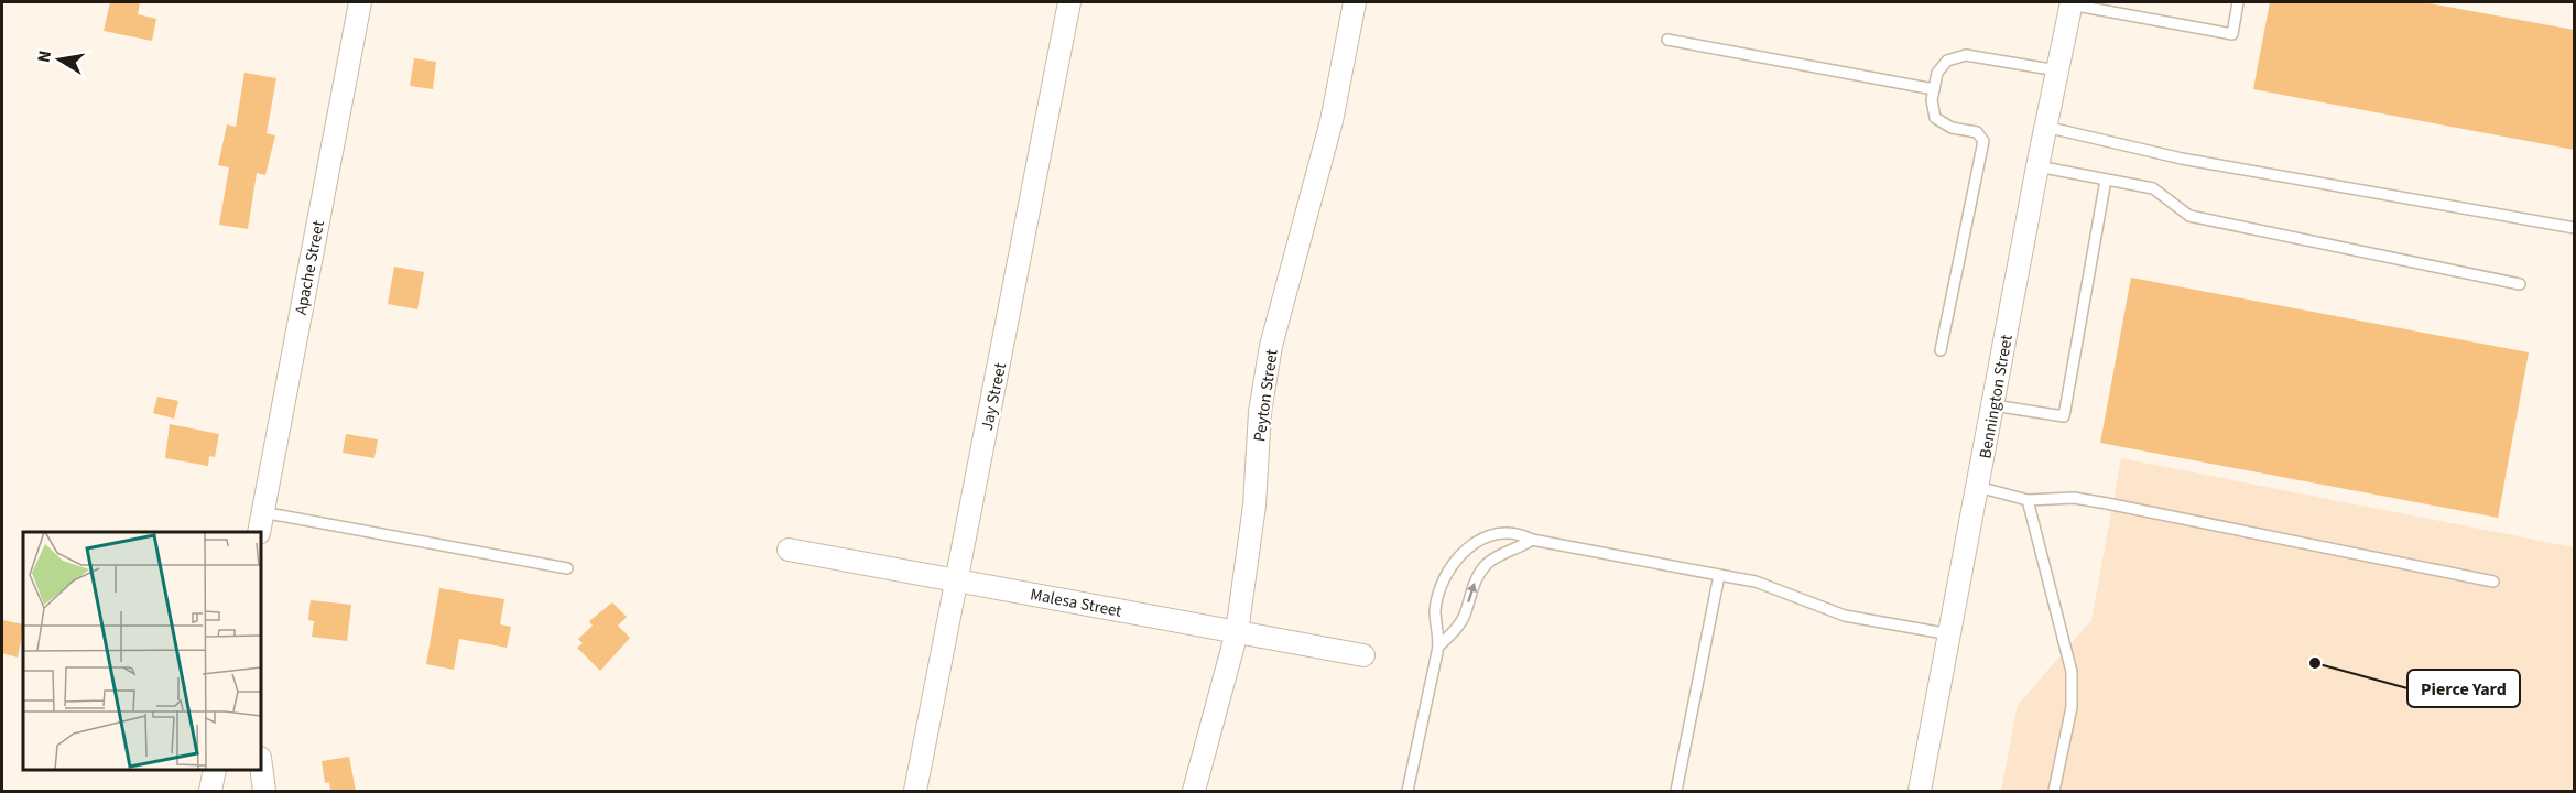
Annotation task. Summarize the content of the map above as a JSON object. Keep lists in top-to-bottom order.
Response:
{
  "streets": {
    "street": [
      "Apache Street",
      "Peyton Street",
      "Jay Street",
      "Bennington Street",
      "Malesa Street"
    ]
  },
  "crossings": [
    ["Peyton Street", "Malesa Street"],
    ["Jay Street", "Malesa Street"]
  ],
  "places": ["Pierce Yard"],
  "north": "left"
}
